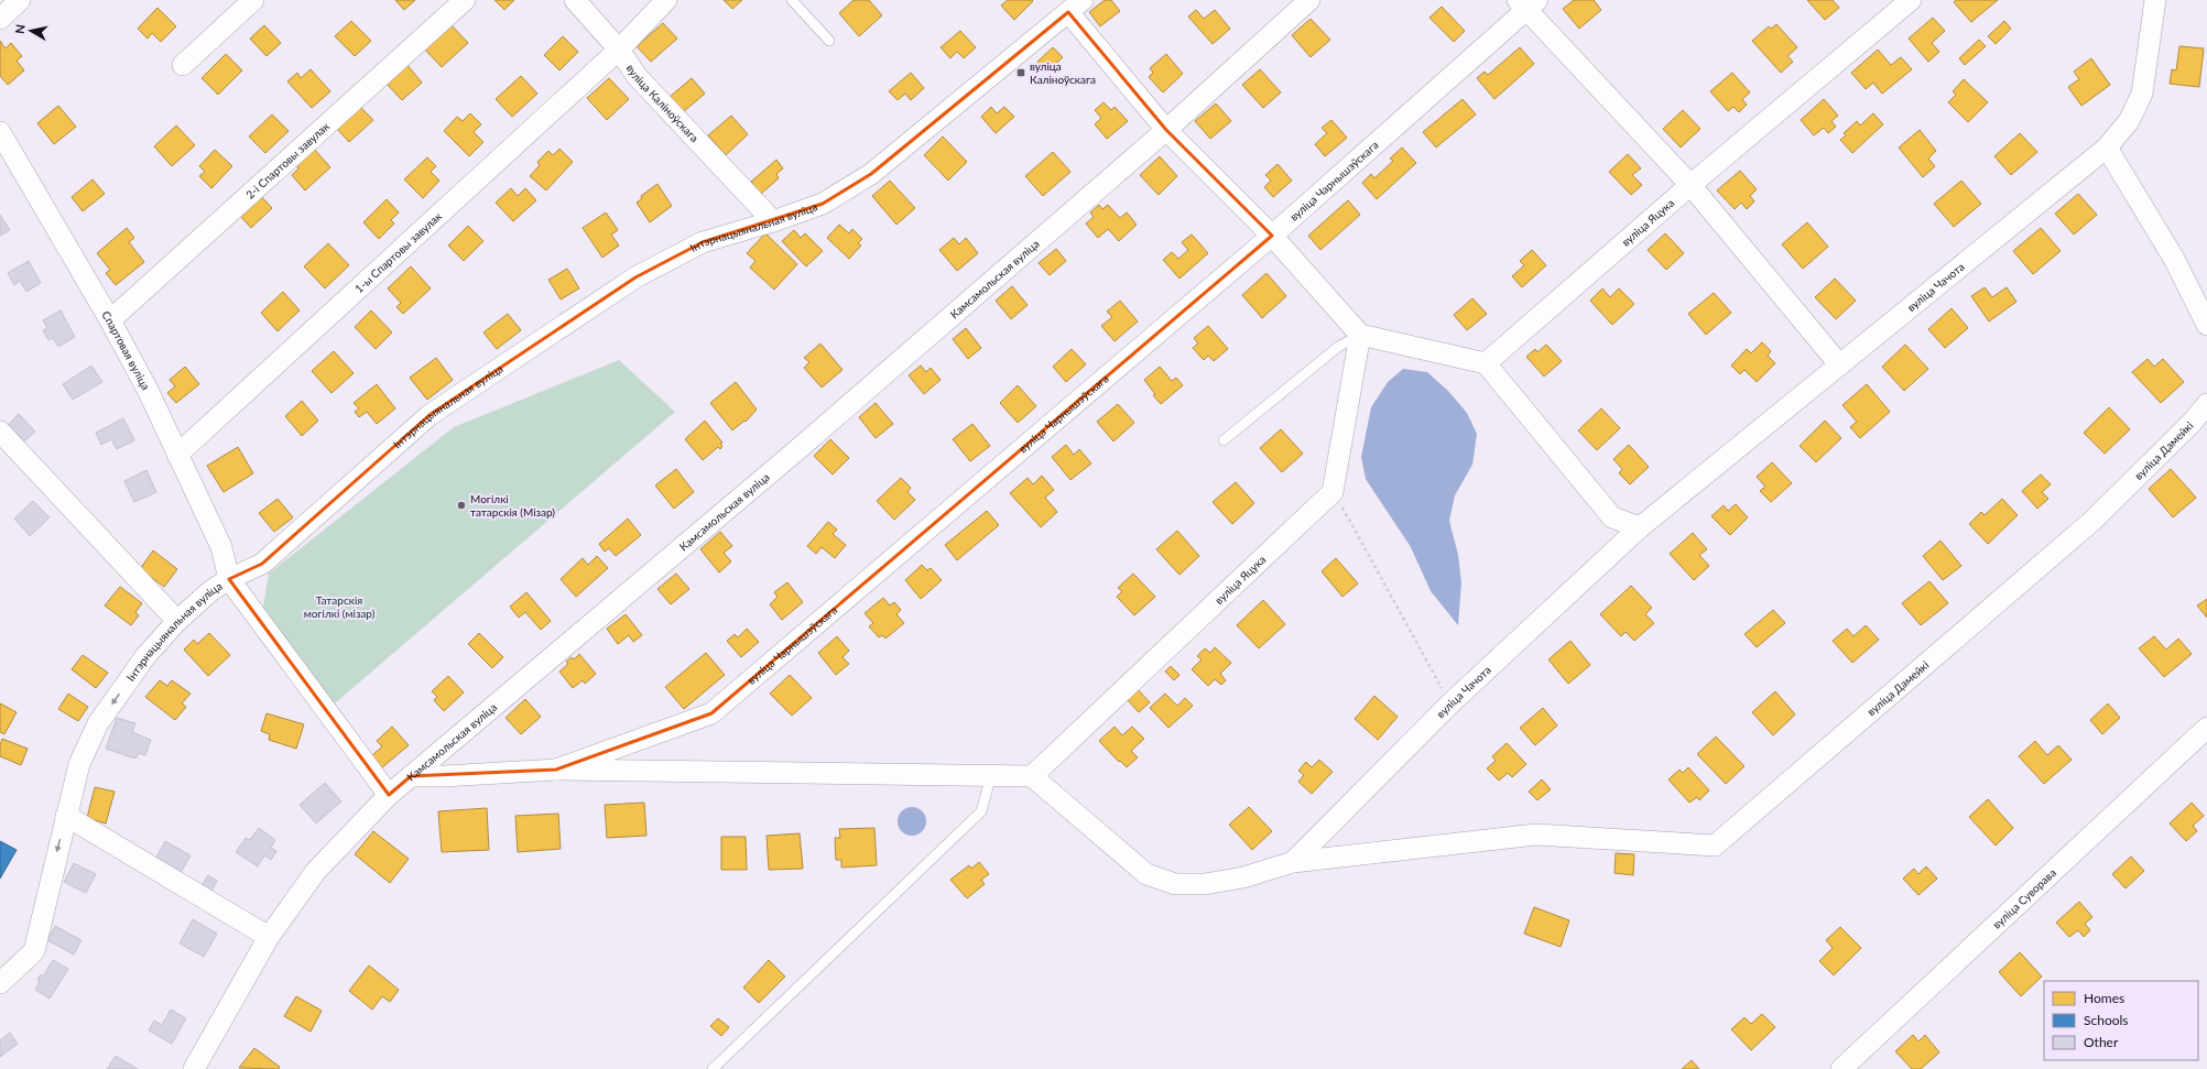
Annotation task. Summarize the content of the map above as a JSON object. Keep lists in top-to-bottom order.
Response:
{
  "streets": {
    "street": [
      "вуліца Каліноўскага",
      "2-і Спартовы завулак",
      "вуліца Чарнышэўскага",
      "вуліца Яцука",
      "Інтэрнацыянальная вуліца",
      "1-ы Спартовы завулак",
      "Камсамольская вуліца",
      "вуліца Чачота",
      "Спартовая вуліца",
      "вуліца Дамейкі",
      "вуліца Суворава"
    ]
  },
  "crossings": [
    ["вуліца Каліноўскага", "Інтэрнацыянальная вуліца"],
    ["вуліца Каліноўскага", "1-ы Спартовы завулак"],
    ["2-і Спартовы завулак", "Спартовая вуліца"],
    ["вуліца Чарнышэўскага", "вуліца Яцука"],
    ["вуліца Чарнышэўскага", "Камсамольская вуліца"],
    ["вуліца Чарнышэўскага", "вуліца Дамейкі"],
    ["вуліца Яцука", "вуліца Дамейкі"],
    ["Інтэрнацыянальная вуліца", "Спартовая вуліца"],
    ["1-ы Спартовы завулак", "Спартовая вуліца"],
    ["вуліца Чачота", "вуліца Дамейкі"]
  ],
  "parks": ["Татарскія могілкі (мізар)"],
  "places": {
    "transit": ["вуліца Каліноўскага"],
    "other": ["Могілкі татарскія (Мізар)"]
  },
  "legend": ["Homes", "Schools", "Other"],
  "north": "left"
}
